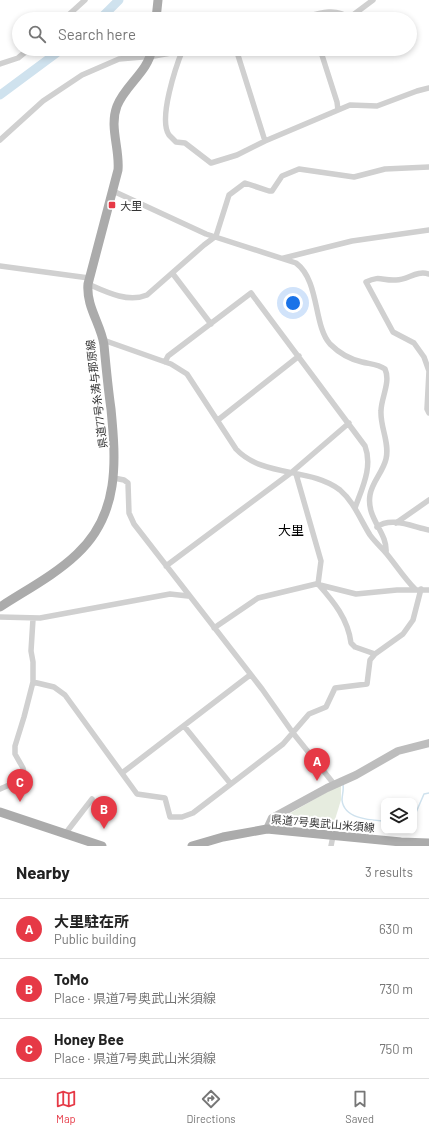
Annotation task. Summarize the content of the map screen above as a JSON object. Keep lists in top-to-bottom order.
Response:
{
  "streets": {
    "main road": ["県道77号糸満与那原線", "県道7号奥武山米須線"]
  },
  "districts": ["大里"],
  "places": {
    "transit": ["大里"]
  },
  "page": {
    "search": "Search here",
    "pins": ["A", "C", "B"],
    "heading": ["Nearby", "3 results"],
    "list": [
      {
        "mark": "A",
        "name": "大里駐在所",
        "note": "Public building",
        "value": "630 m"
      },
      {
        "mark": "B",
        "name": "ToMo",
        "note": "Place · 県道7号奥武山米須線",
        "value": "730 m"
      },
      {
        "mark": "C",
        "name": "Honey Bee",
        "note": "Place · 県道7号奥武山米須線",
        "value": "750 m"
      }
    ],
    "nav": ["Map", "Directions", "Saved"]
  }
}
